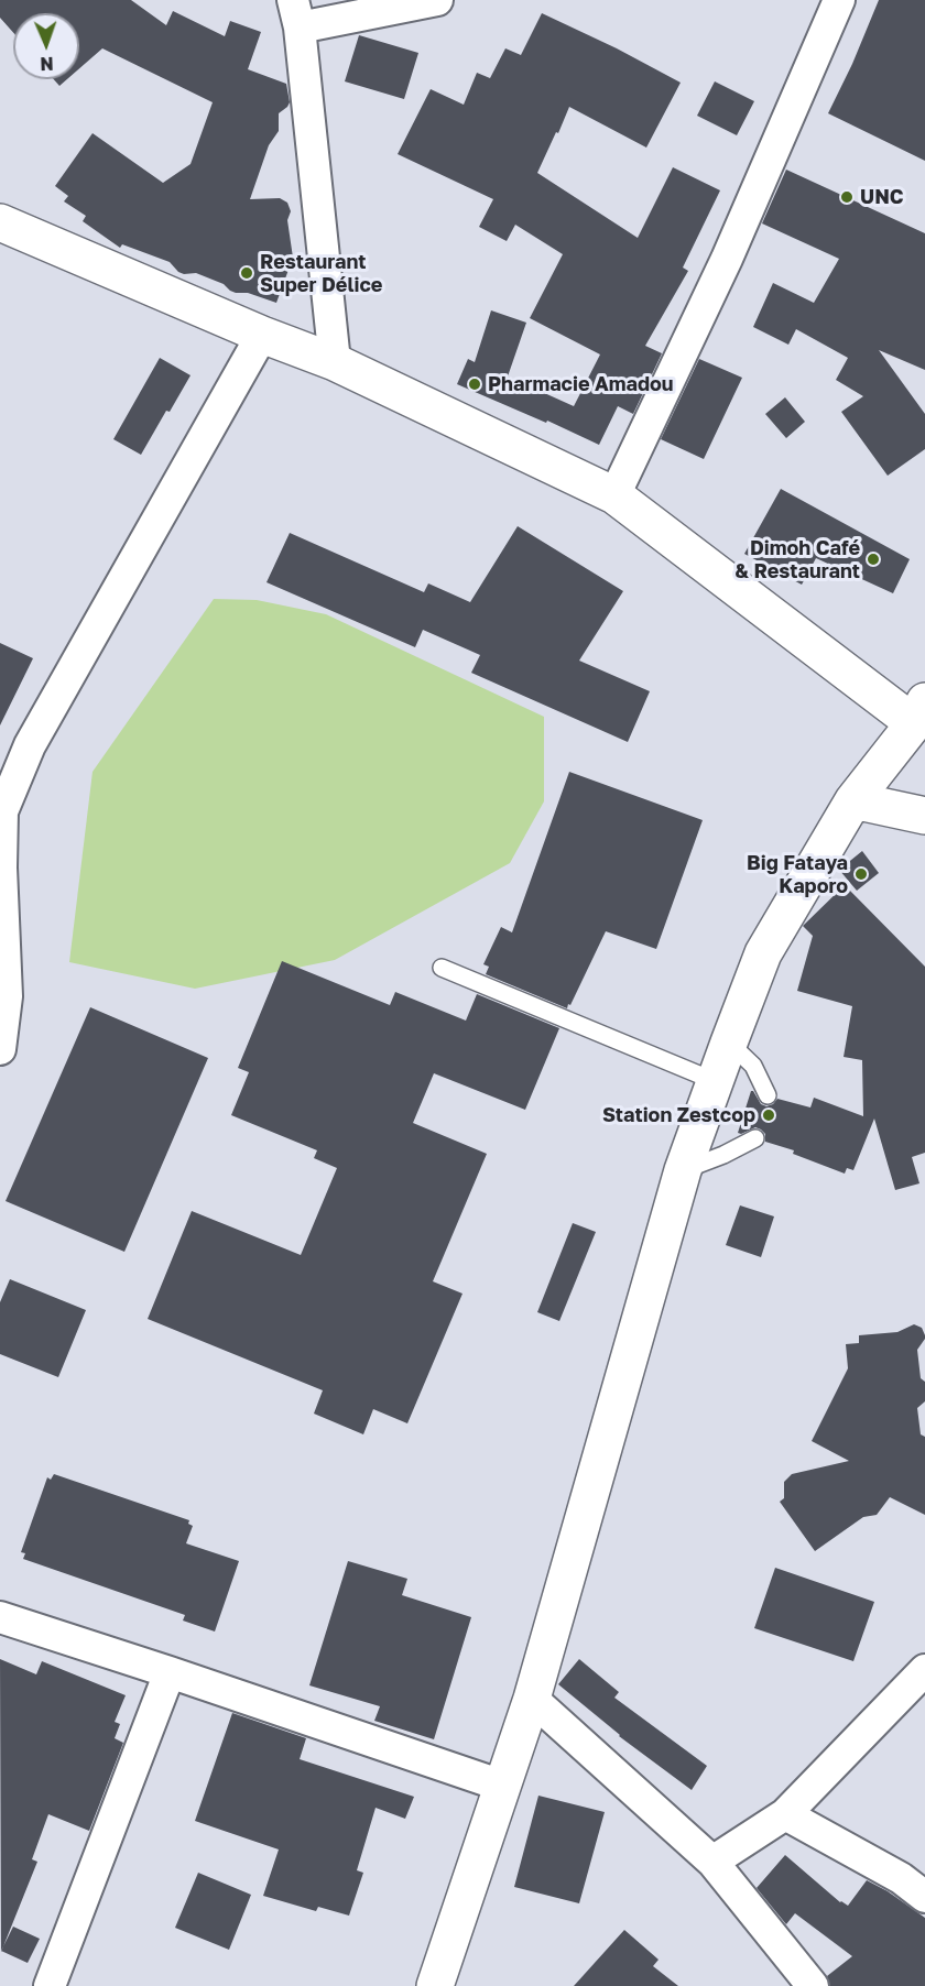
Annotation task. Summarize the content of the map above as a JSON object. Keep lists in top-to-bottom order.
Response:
{
  "places": [
    "UNC",
    "Restaurant Super Délice",
    "Pharmacie Amadou",
    "Dimoh Café & Restaurant",
    "Big Fataya Kaporo",
    "Station Zestcop"
  ],
  "north": "bottom"
}
